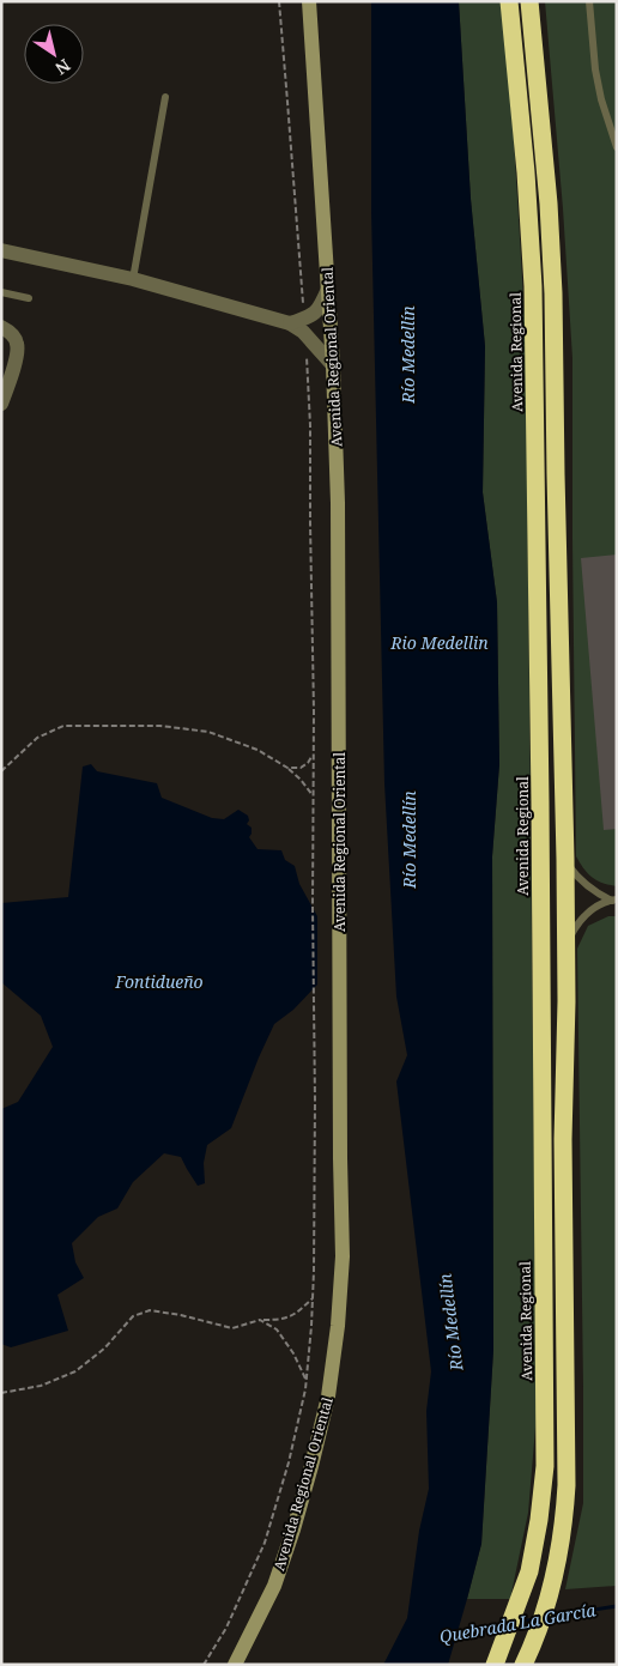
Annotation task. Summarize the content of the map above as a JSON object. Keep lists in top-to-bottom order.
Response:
{
  "streets": {
    "highway": ["Avenida Regional"],
    "main road": ["Avenida Regional Oriental"]
  },
  "water": [
    "Río Medellín",
    "Rio Medellin",
    "Fontidueño",
    "Quebrada La García"
  ],
  "north": "bottom right"
}
